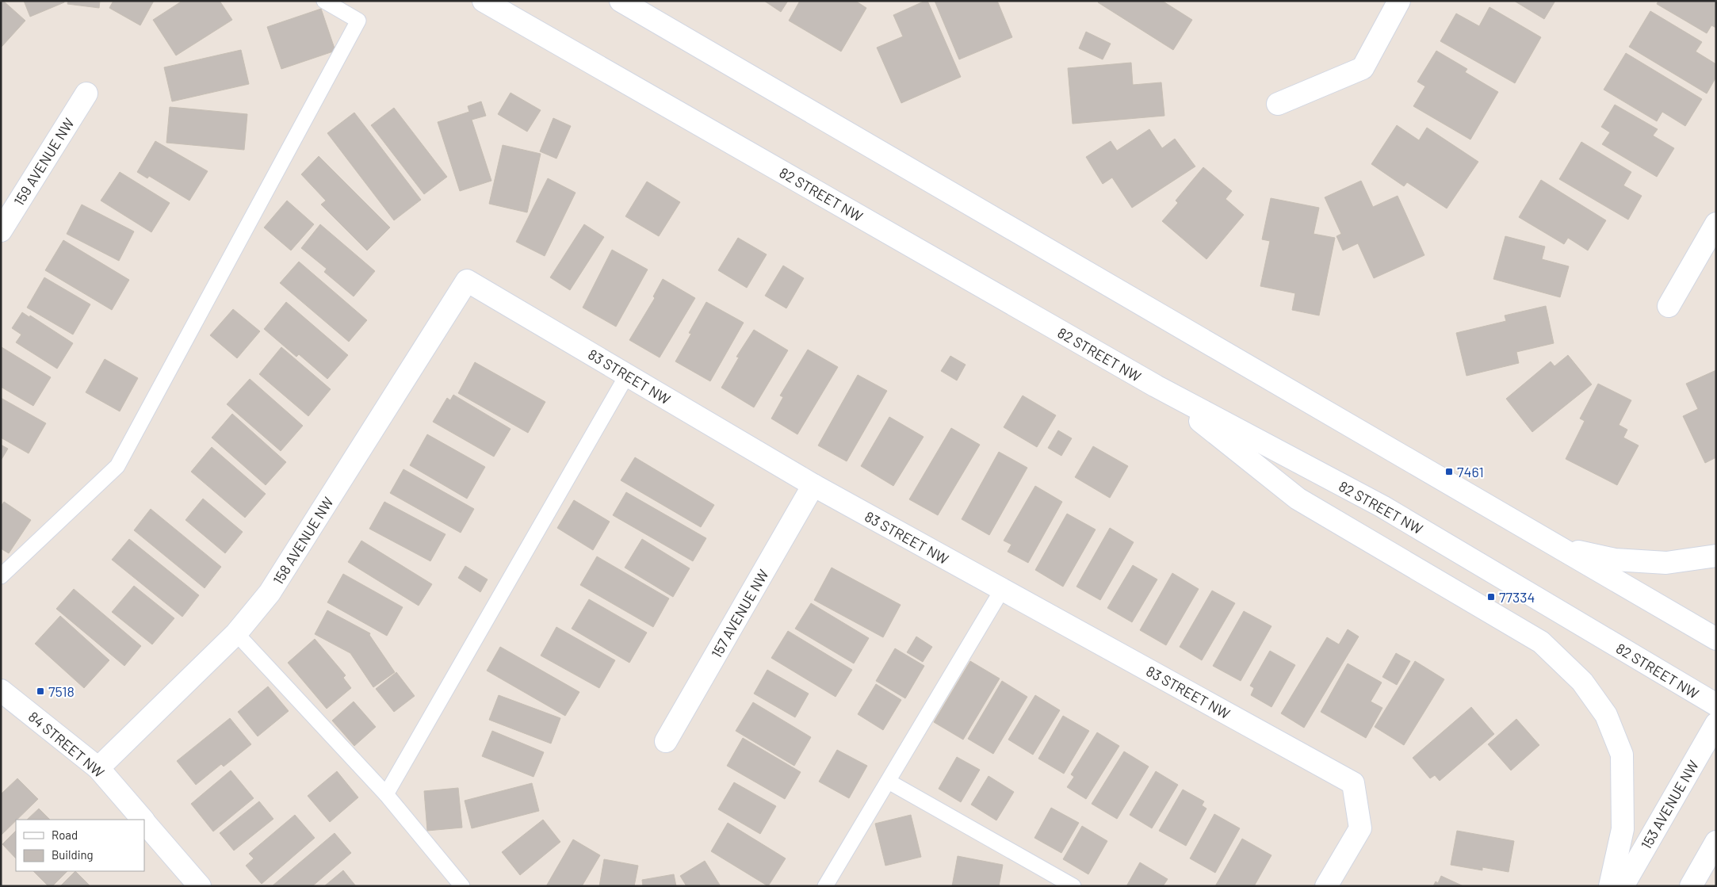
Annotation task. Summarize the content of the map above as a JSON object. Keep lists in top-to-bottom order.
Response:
{
  "streets": {
    "main road": [
      "159 AVENUE NW",
      "82 STREET NW",
      "83 STREET NW",
      "158 AVENUE NW",
      "157 AVENUE NW",
      "84 STREET NW",
      "153 AVENUE NW"
    ]
  },
  "crossings": [
    ["83 STREET NW", "158 AVENUE NW"],
    ["83 STREET NW", "157 AVENUE NW"],
    ["158 AVENUE NW", "84 STREET NW"]
  ],
  "places": {
    "transit": ["7461", "77334", "7518"]
  },
  "legend": ["Road", "Building"]
}
